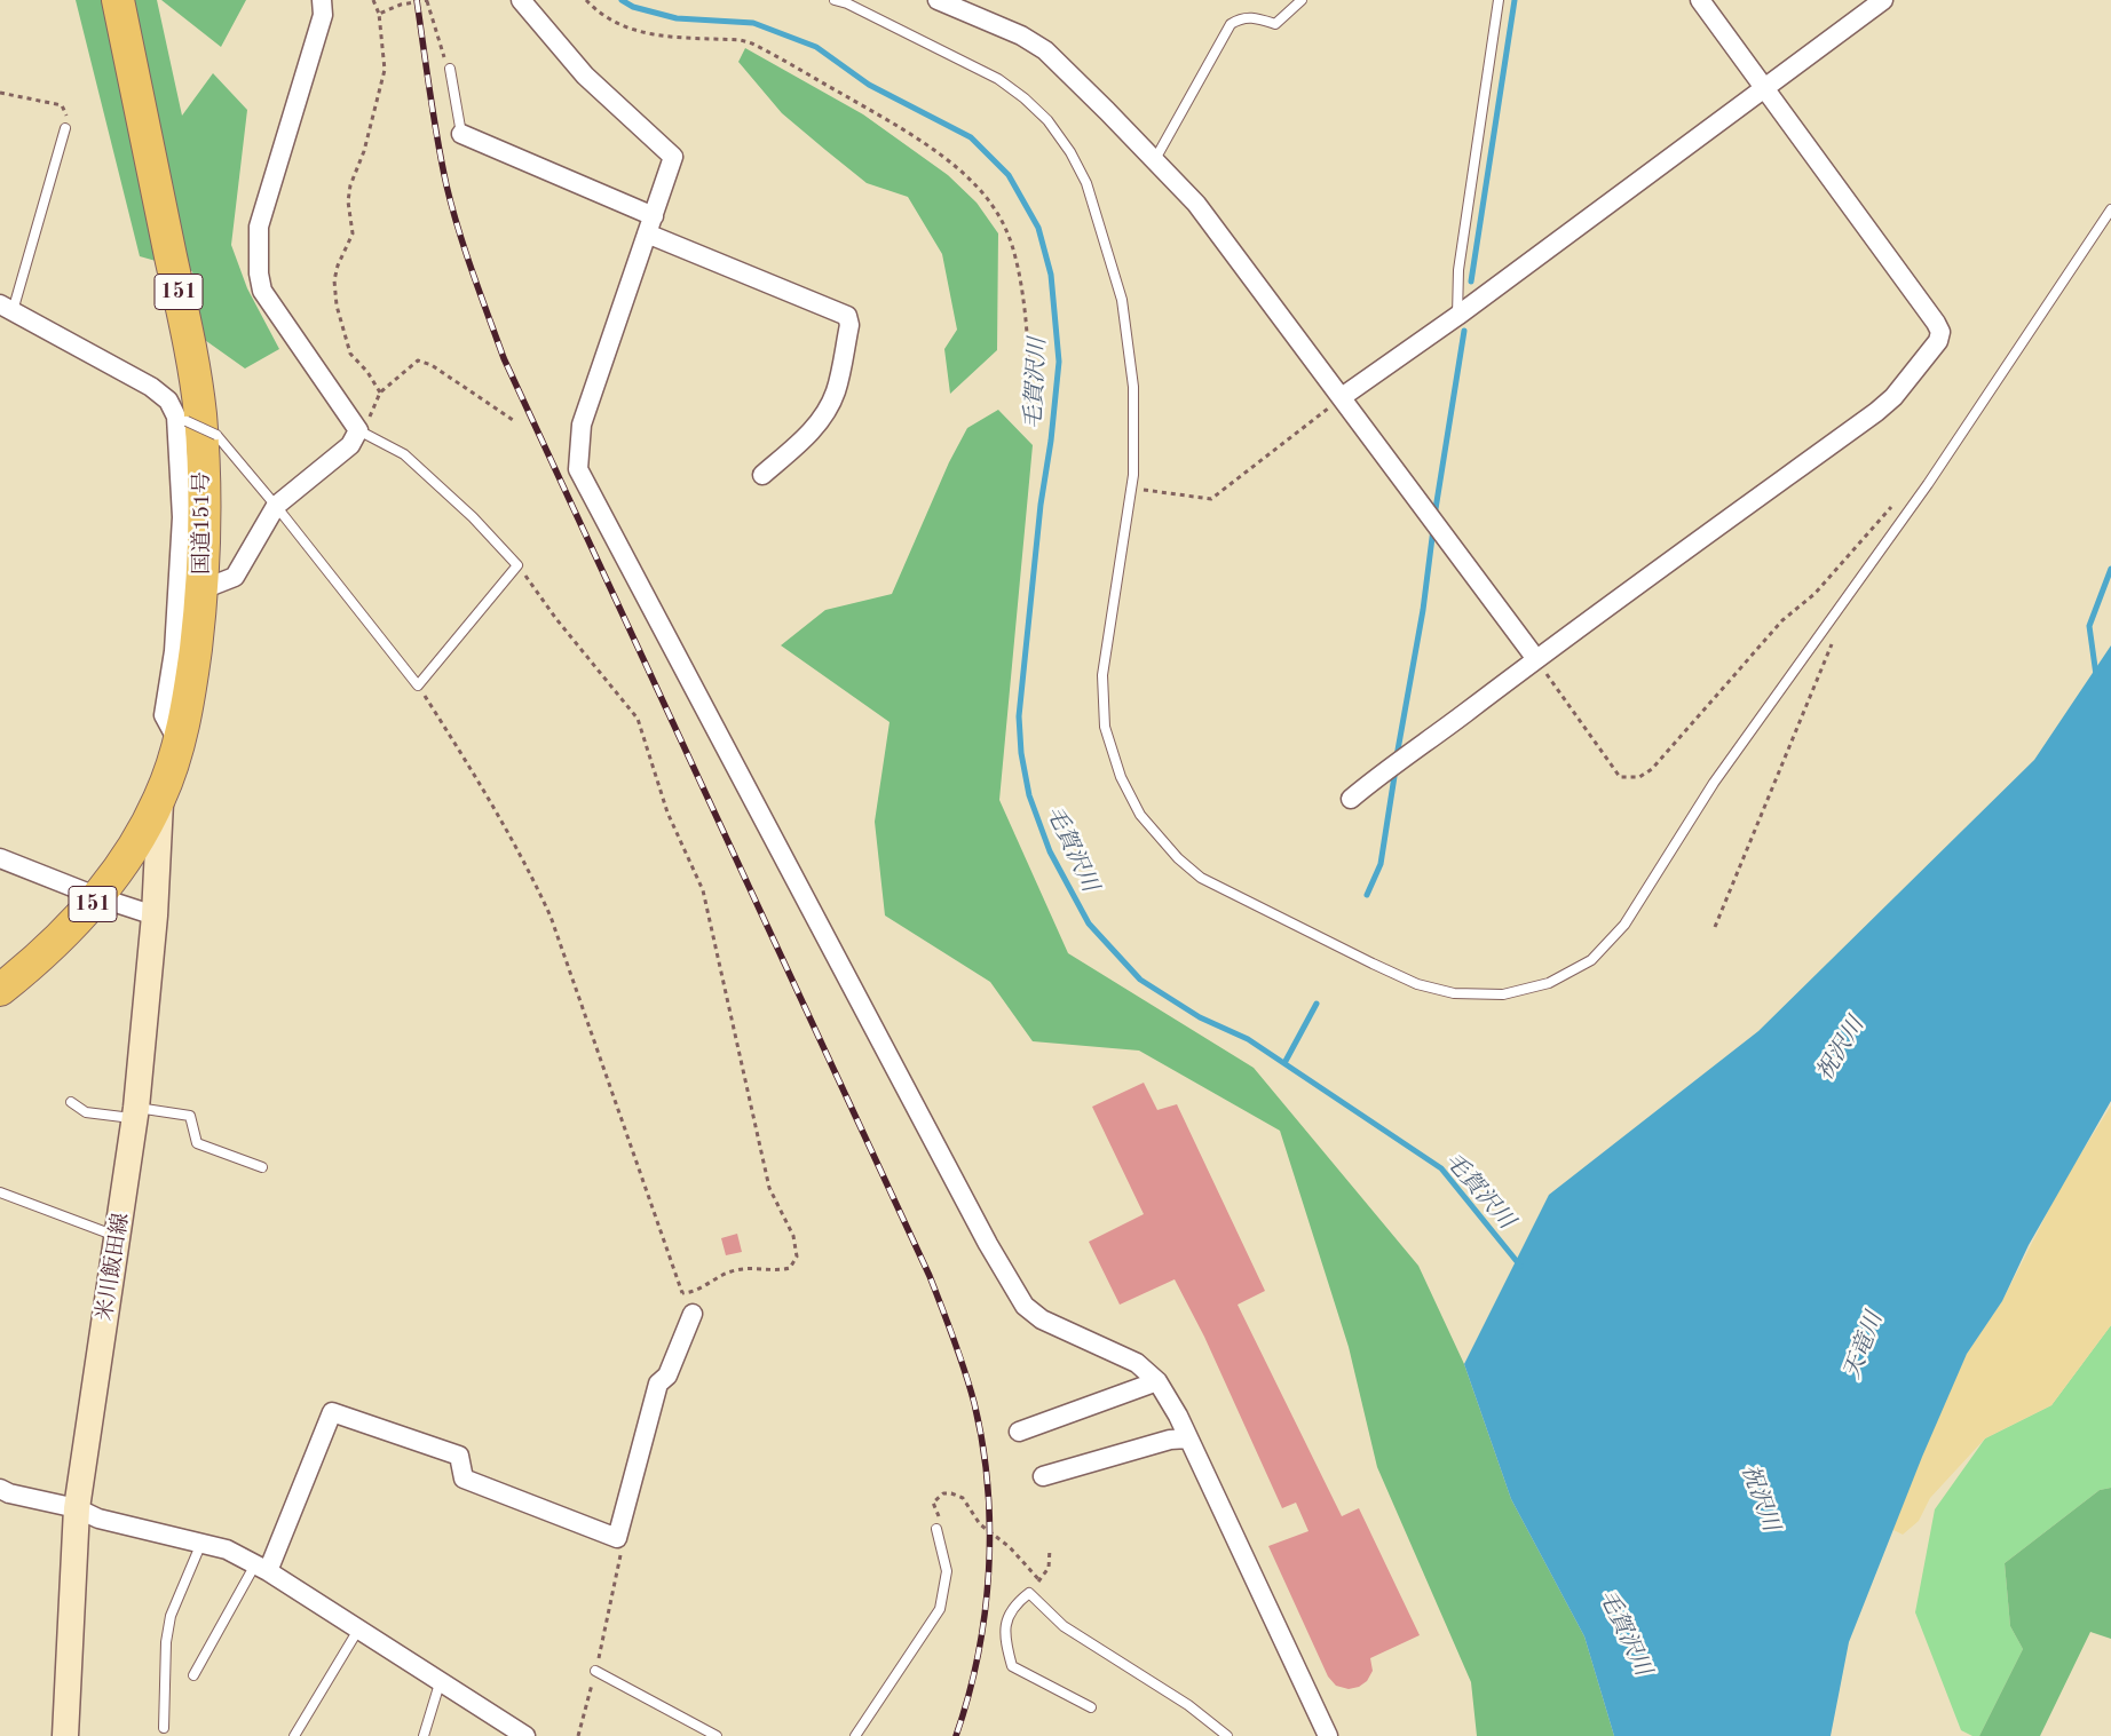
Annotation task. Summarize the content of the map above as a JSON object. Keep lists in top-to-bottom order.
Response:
{
  "streets": {
    "highway": ["151", "国道151号"],
    "main road": ["米川飯田線"]
  },
  "crossings": [
    ["国道151号", "米川飯田線"]
  ],
  "water": ["毛賀沢川", "祝沢川", "天竜川"]
}
